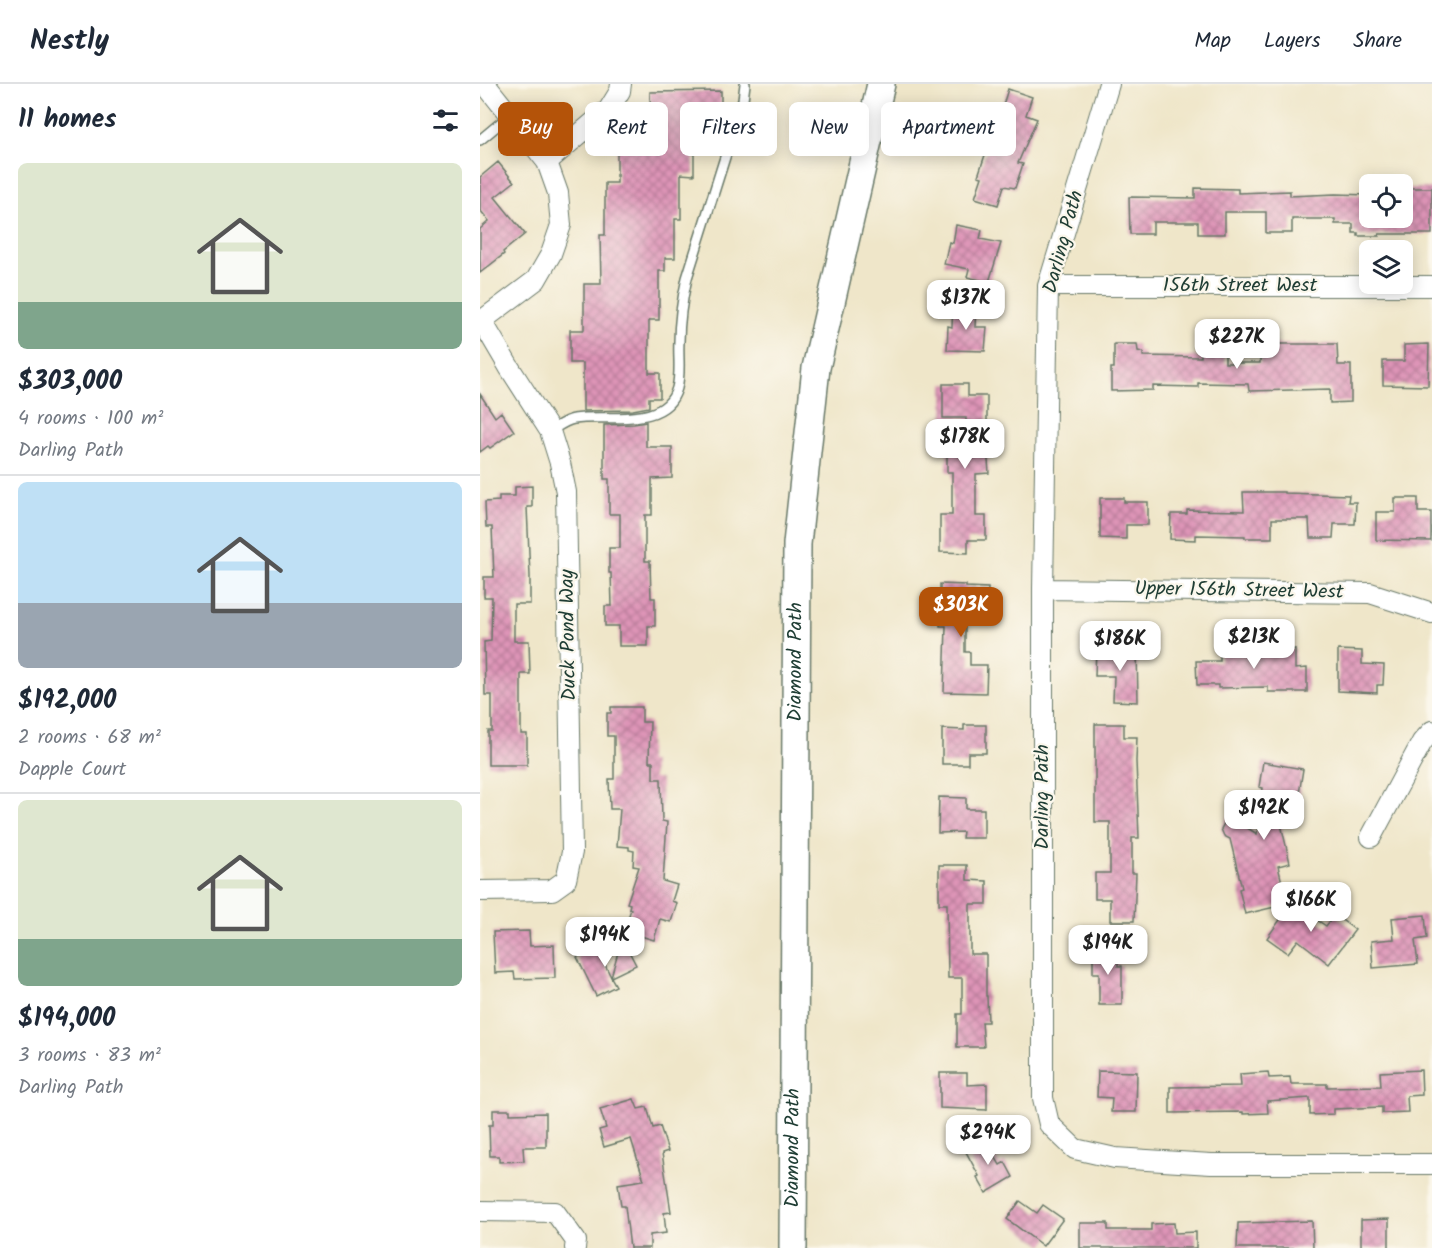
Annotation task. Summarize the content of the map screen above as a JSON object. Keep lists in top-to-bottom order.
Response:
{
  "streets": {
    "street": [
      "Darling Path",
      "156th Street West",
      "Upper 156th Street West",
      "Duck Pond Way",
      "Diamond Path"
    ]
  },
  "crossings": [
    ["Darling Path", "156th Street West"],
    ["Darling Path", "Upper 156th Street West"]
  ],
  "page": {
    "header": "Nestly",
    "nav": ["Map", "Layers", "Share"],
    "heading": "11 homes",
    "chip": [
      "Buy",
      "Rent",
      "Filters",
      "New",
      "Apartment"
    ],
    "list": [
      {
        "name": "$303,000",
        "note": "4 rooms · 100 m² · Darling Path"
      },
      {
        "name": "$192,000",
        "note": "2 rooms · 68 m² · Dapple Court"
      },
      {
        "name": "$194,000",
        "note": "3 rooms · 83 m² · Darling Path"
      }
    ],
    "price": [
      "$137K",
      "$227K",
      "$178K",
      "$303K",
      "$213K",
      "$186K",
      "$192K",
      "$166K",
      "$194K",
      "$194K",
      "$294K"
    ]
  }
}
